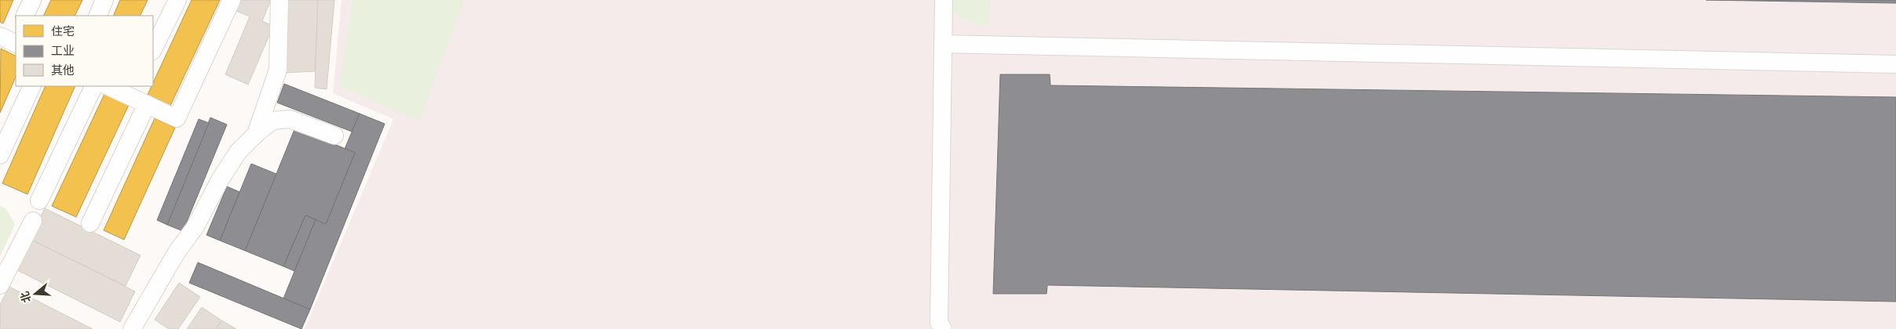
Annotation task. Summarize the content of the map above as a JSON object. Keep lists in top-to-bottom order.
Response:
{
  "legend": ["住宅", "工业", "其他"],
  "north": "left"
}
